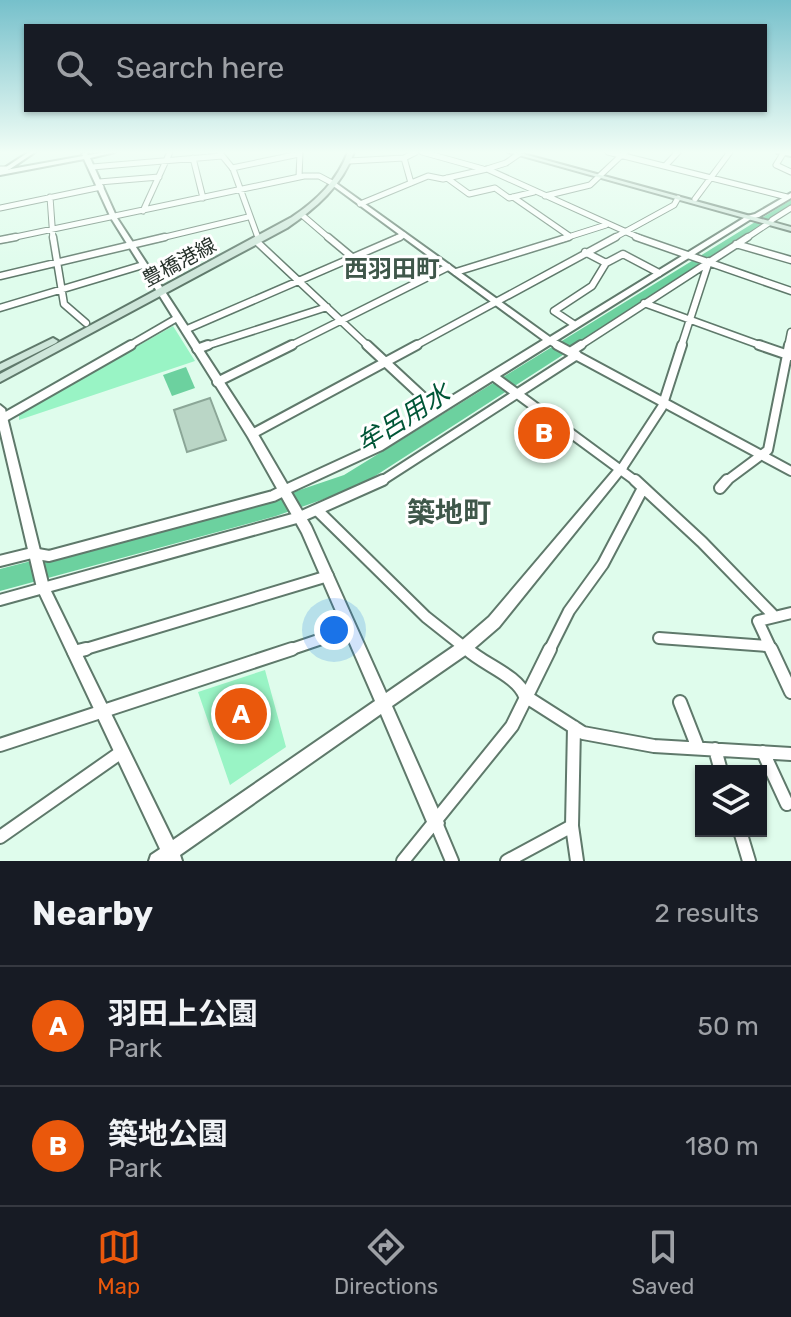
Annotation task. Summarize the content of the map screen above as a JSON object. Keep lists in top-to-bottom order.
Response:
{
  "streets": {
    "main road": ["豊橋港線"]
  },
  "districts": ["西羽田町", "築地町"],
  "water": ["牟呂用水"],
  "page": {
    "search": "Search here",
    "pins": ["B", "A"],
    "heading": ["Nearby", "2 results"],
    "list": [
      {
        "mark": "A",
        "name": "羽田上公園",
        "note": "Park",
        "value": "50 m"
      },
      {
        "mark": "B",
        "name": "築地公園",
        "note": "Park",
        "value": "180 m"
      }
    ],
    "nav": ["Map", "Directions", "Saved"]
  }
}
